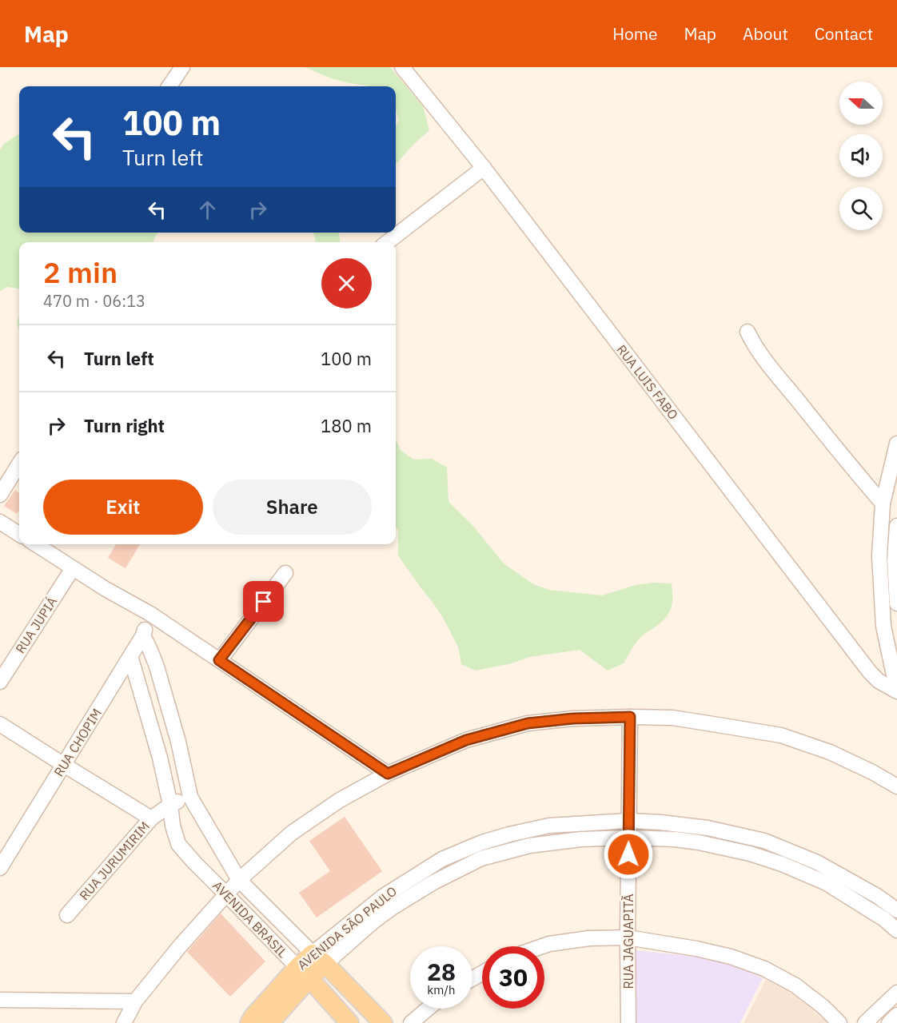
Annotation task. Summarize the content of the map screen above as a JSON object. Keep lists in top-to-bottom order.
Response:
{
  "streets": {
    "main road": ["AVENIDA BRASIL", "AVENIDA SÃO PAULO"],
    "street": [
      "RUA LUIS FABO",
      "RUA JUPIÁ",
      "RUA CHOPIM",
      "RUA JURUMIRIM",
      "RUA JAGUAPITÃ"
    ]
  },
  "crossings": [
    ["RUA CHOPIM", "AVENIDA BRASIL"],
    ["RUA JURUMIRIM", "AVENIDA BRASIL"],
    ["AVENIDA BRASIL", "AVENIDA SÃO PAULO"],
    ["AVENIDA SÃO PAULO", "RUA JAGUAPITÃ"]
  ],
  "north": "left",
  "page": {
    "header": "Map",
    "nav": [
      "Home",
      "Map",
      "About",
      "Contact"
    ],
    "turn": ["100 m", "Turn left"],
    "heading": ["2 min", "470 m · 06:13"],
    "list": [
      {
        "name": "Turn left",
        "value": "100 m"
      },
      {
        "name": "Turn right",
        "value": "180 m"
      }
    ],
    "buttons": ["Exit", "Share"],
    "speed": "28 km/h",
    "limit": "30"
  }
}
